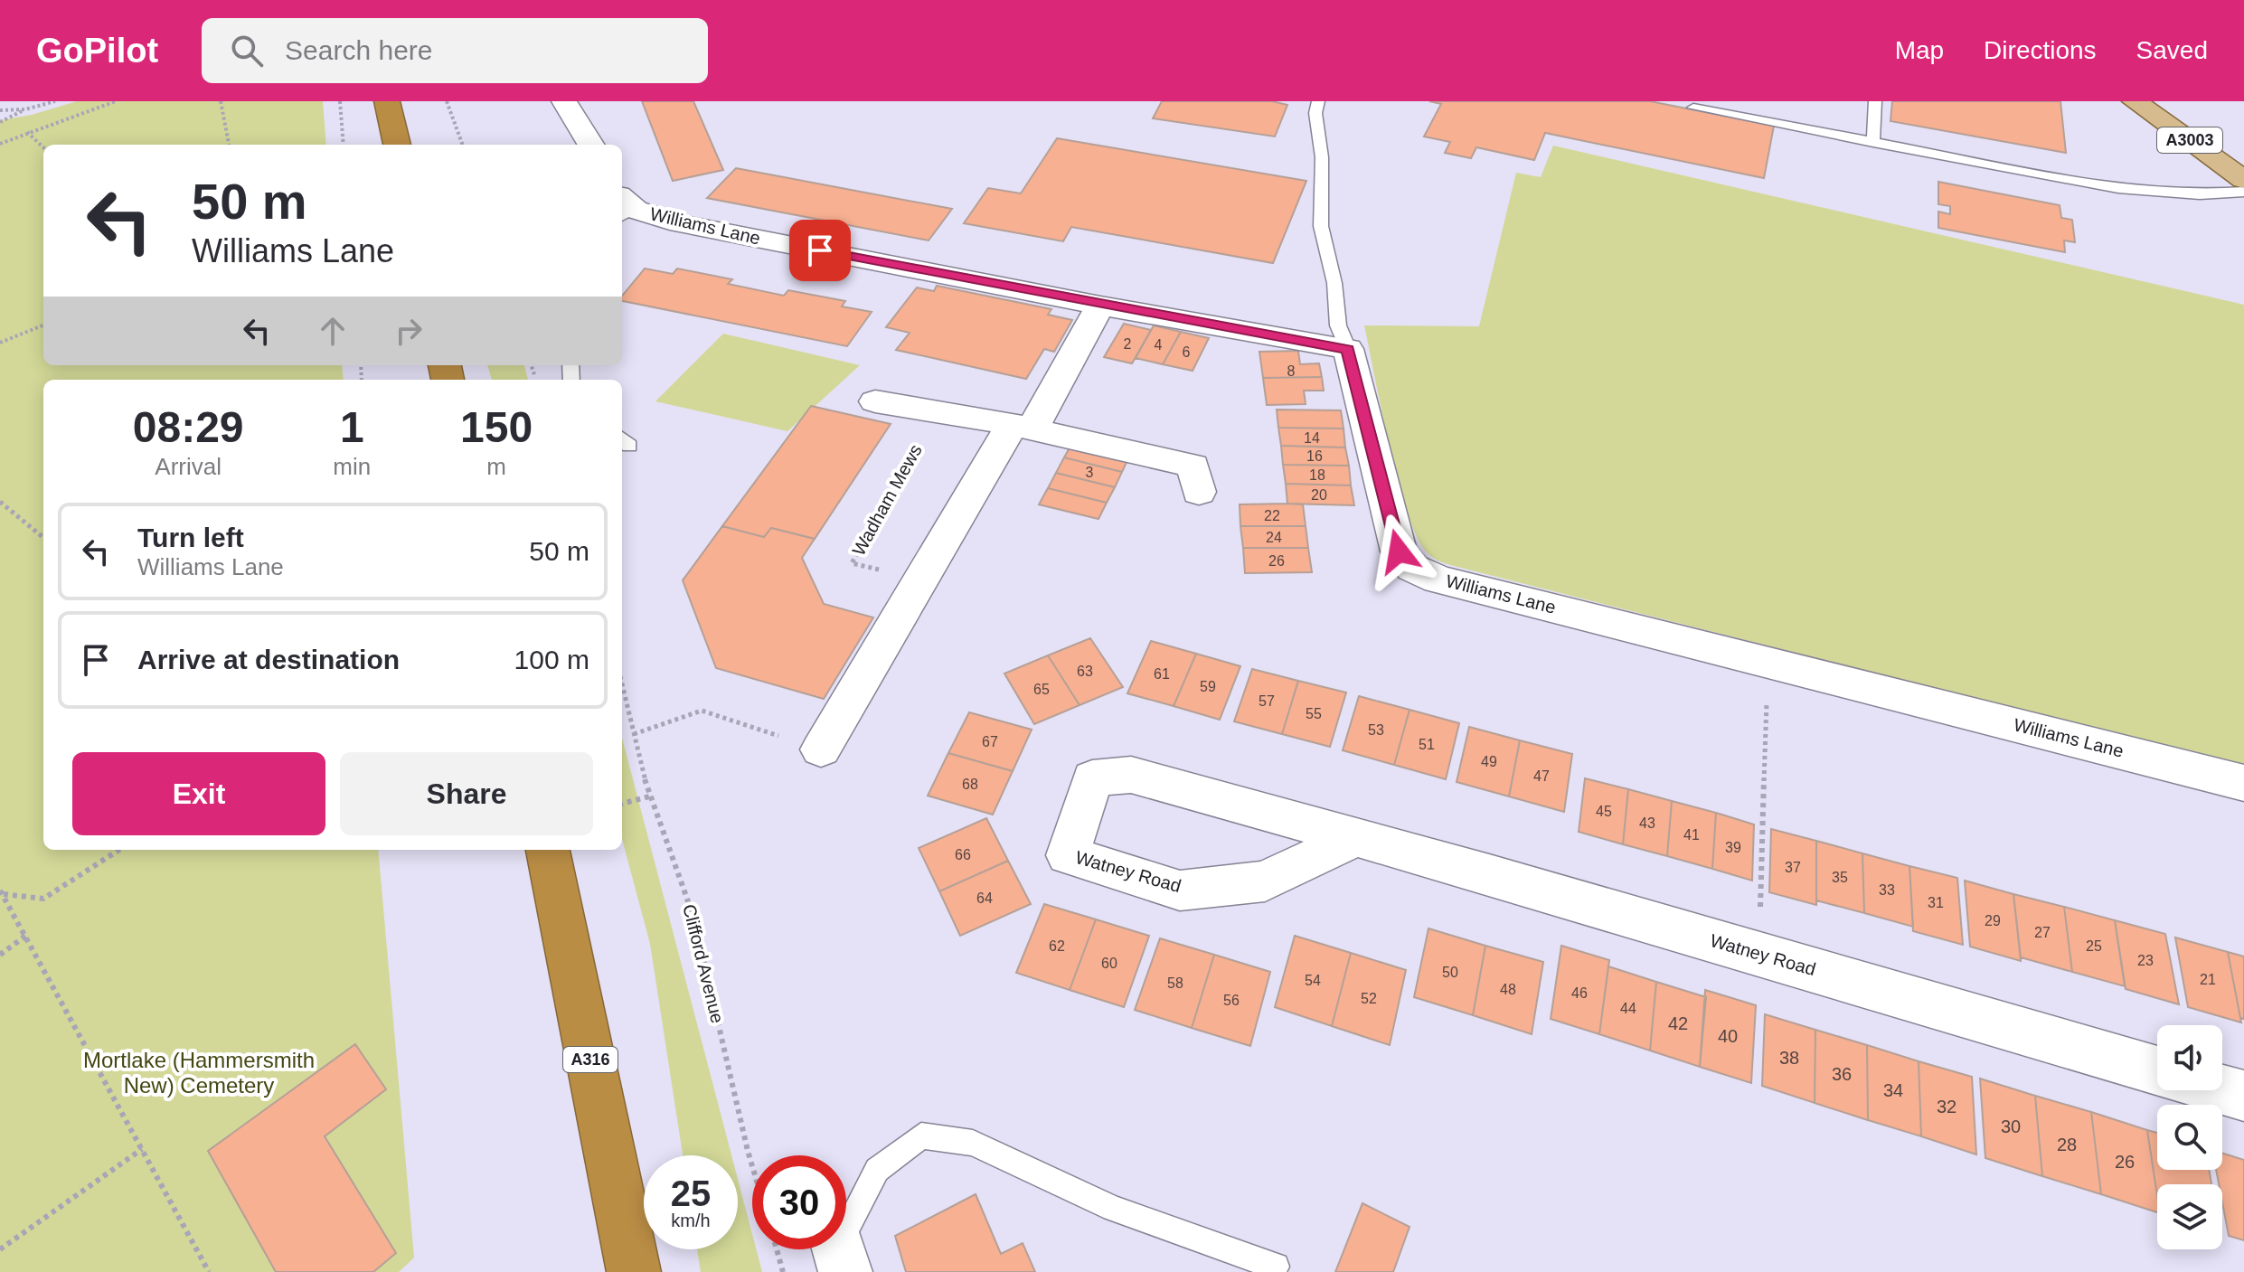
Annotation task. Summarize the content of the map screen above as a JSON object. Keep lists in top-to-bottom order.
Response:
{
  "streets": {
    "highway": ["A316"],
    "main road": ["A3003"],
    "street": ["Williams Lane", "Watney Road"],
    "path": ["Wadham Mews", "Clifford Avenue"]
  },
  "parks": ["Mortlake (Hammersmith New) Cemetery"],
  "house_numbers": [
    "2",
    "4",
    "6",
    "8",
    "14",
    "16",
    "3",
    "18",
    "20",
    "22",
    "24",
    "26",
    "63",
    "61",
    "59",
    "65",
    "57",
    "55",
    "53",
    "67",
    "51",
    "49",
    "47",
    "68",
    "45",
    "43",
    "41",
    "39",
    "66",
    "37",
    "35",
    "33",
    "64",
    "31",
    "29",
    "27",
    "62",
    "25",
    "23",
    "60",
    "50",
    "21",
    "54",
    "58",
    "48",
    "46",
    "52",
    "56",
    "44",
    "42",
    "40",
    "38",
    "36",
    "34",
    "32",
    "30",
    "28",
    "26"
  ],
  "page": {
    "header": "GoPilot",
    "search": "Search here",
    "nav": ["Map", "Directions", "Saved"],
    "turn": ["50 m", "Williams Lane"],
    "eta": [
      "08:29",
      "Arrival",
      "1",
      "min",
      "150",
      "m"
    ],
    "list": [
      {
        "name": "Turn left",
        "note": "Williams Lane",
        "value": "50 m"
      },
      {
        "name": "Arrive at destination",
        "value": "100 m"
      }
    ],
    "buttons": ["Exit", "Share"],
    "speed": "25 km/h",
    "limit": "30"
  }
}
